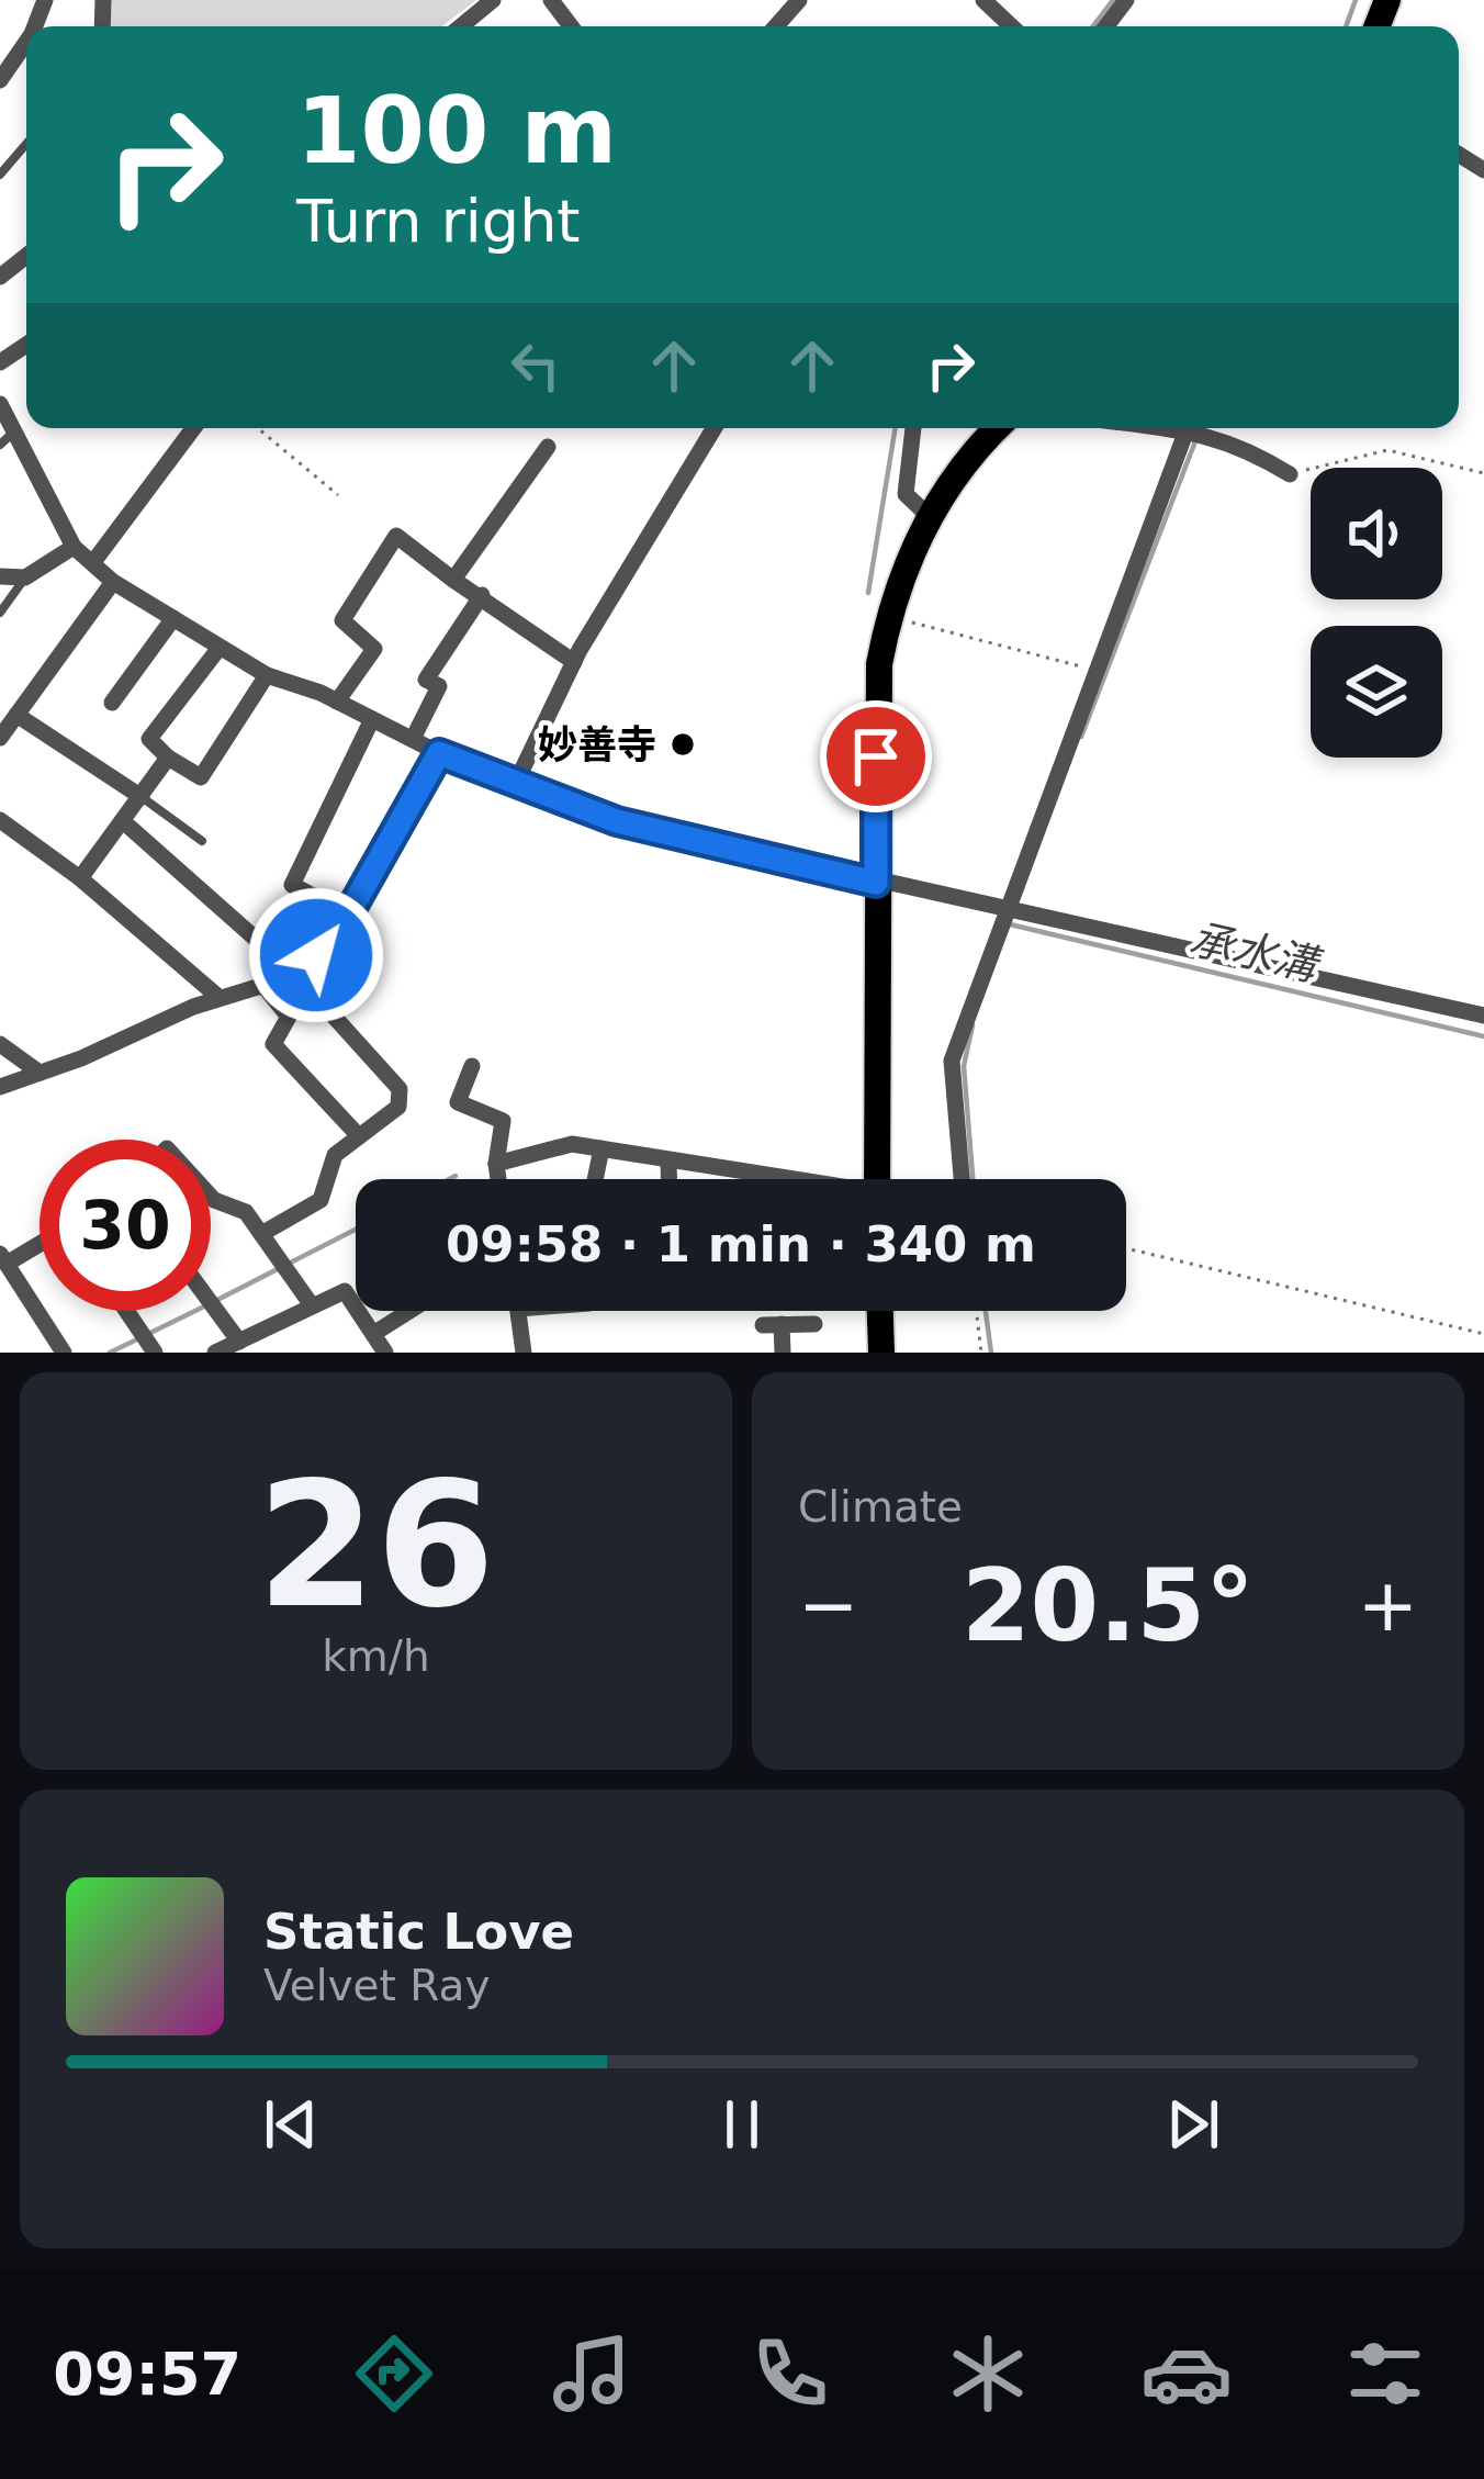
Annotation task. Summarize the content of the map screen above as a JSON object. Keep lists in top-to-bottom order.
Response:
{
  "water": ["承水溝"],
  "places": ["妙善寺"],
  "page": {
    "turn": ["100 m", "Turn right"],
    "limit": "30",
    "trip": "09:58 · 1 min · 340 m",
    "tile": [
      ["26", "km/h"],
      "Climate"
    ],
    "heat": ["−", "20.5°", "+"],
    "song": ["Static Love", "Velvet Ray"],
    "tabs": "09:57"
  }
}
